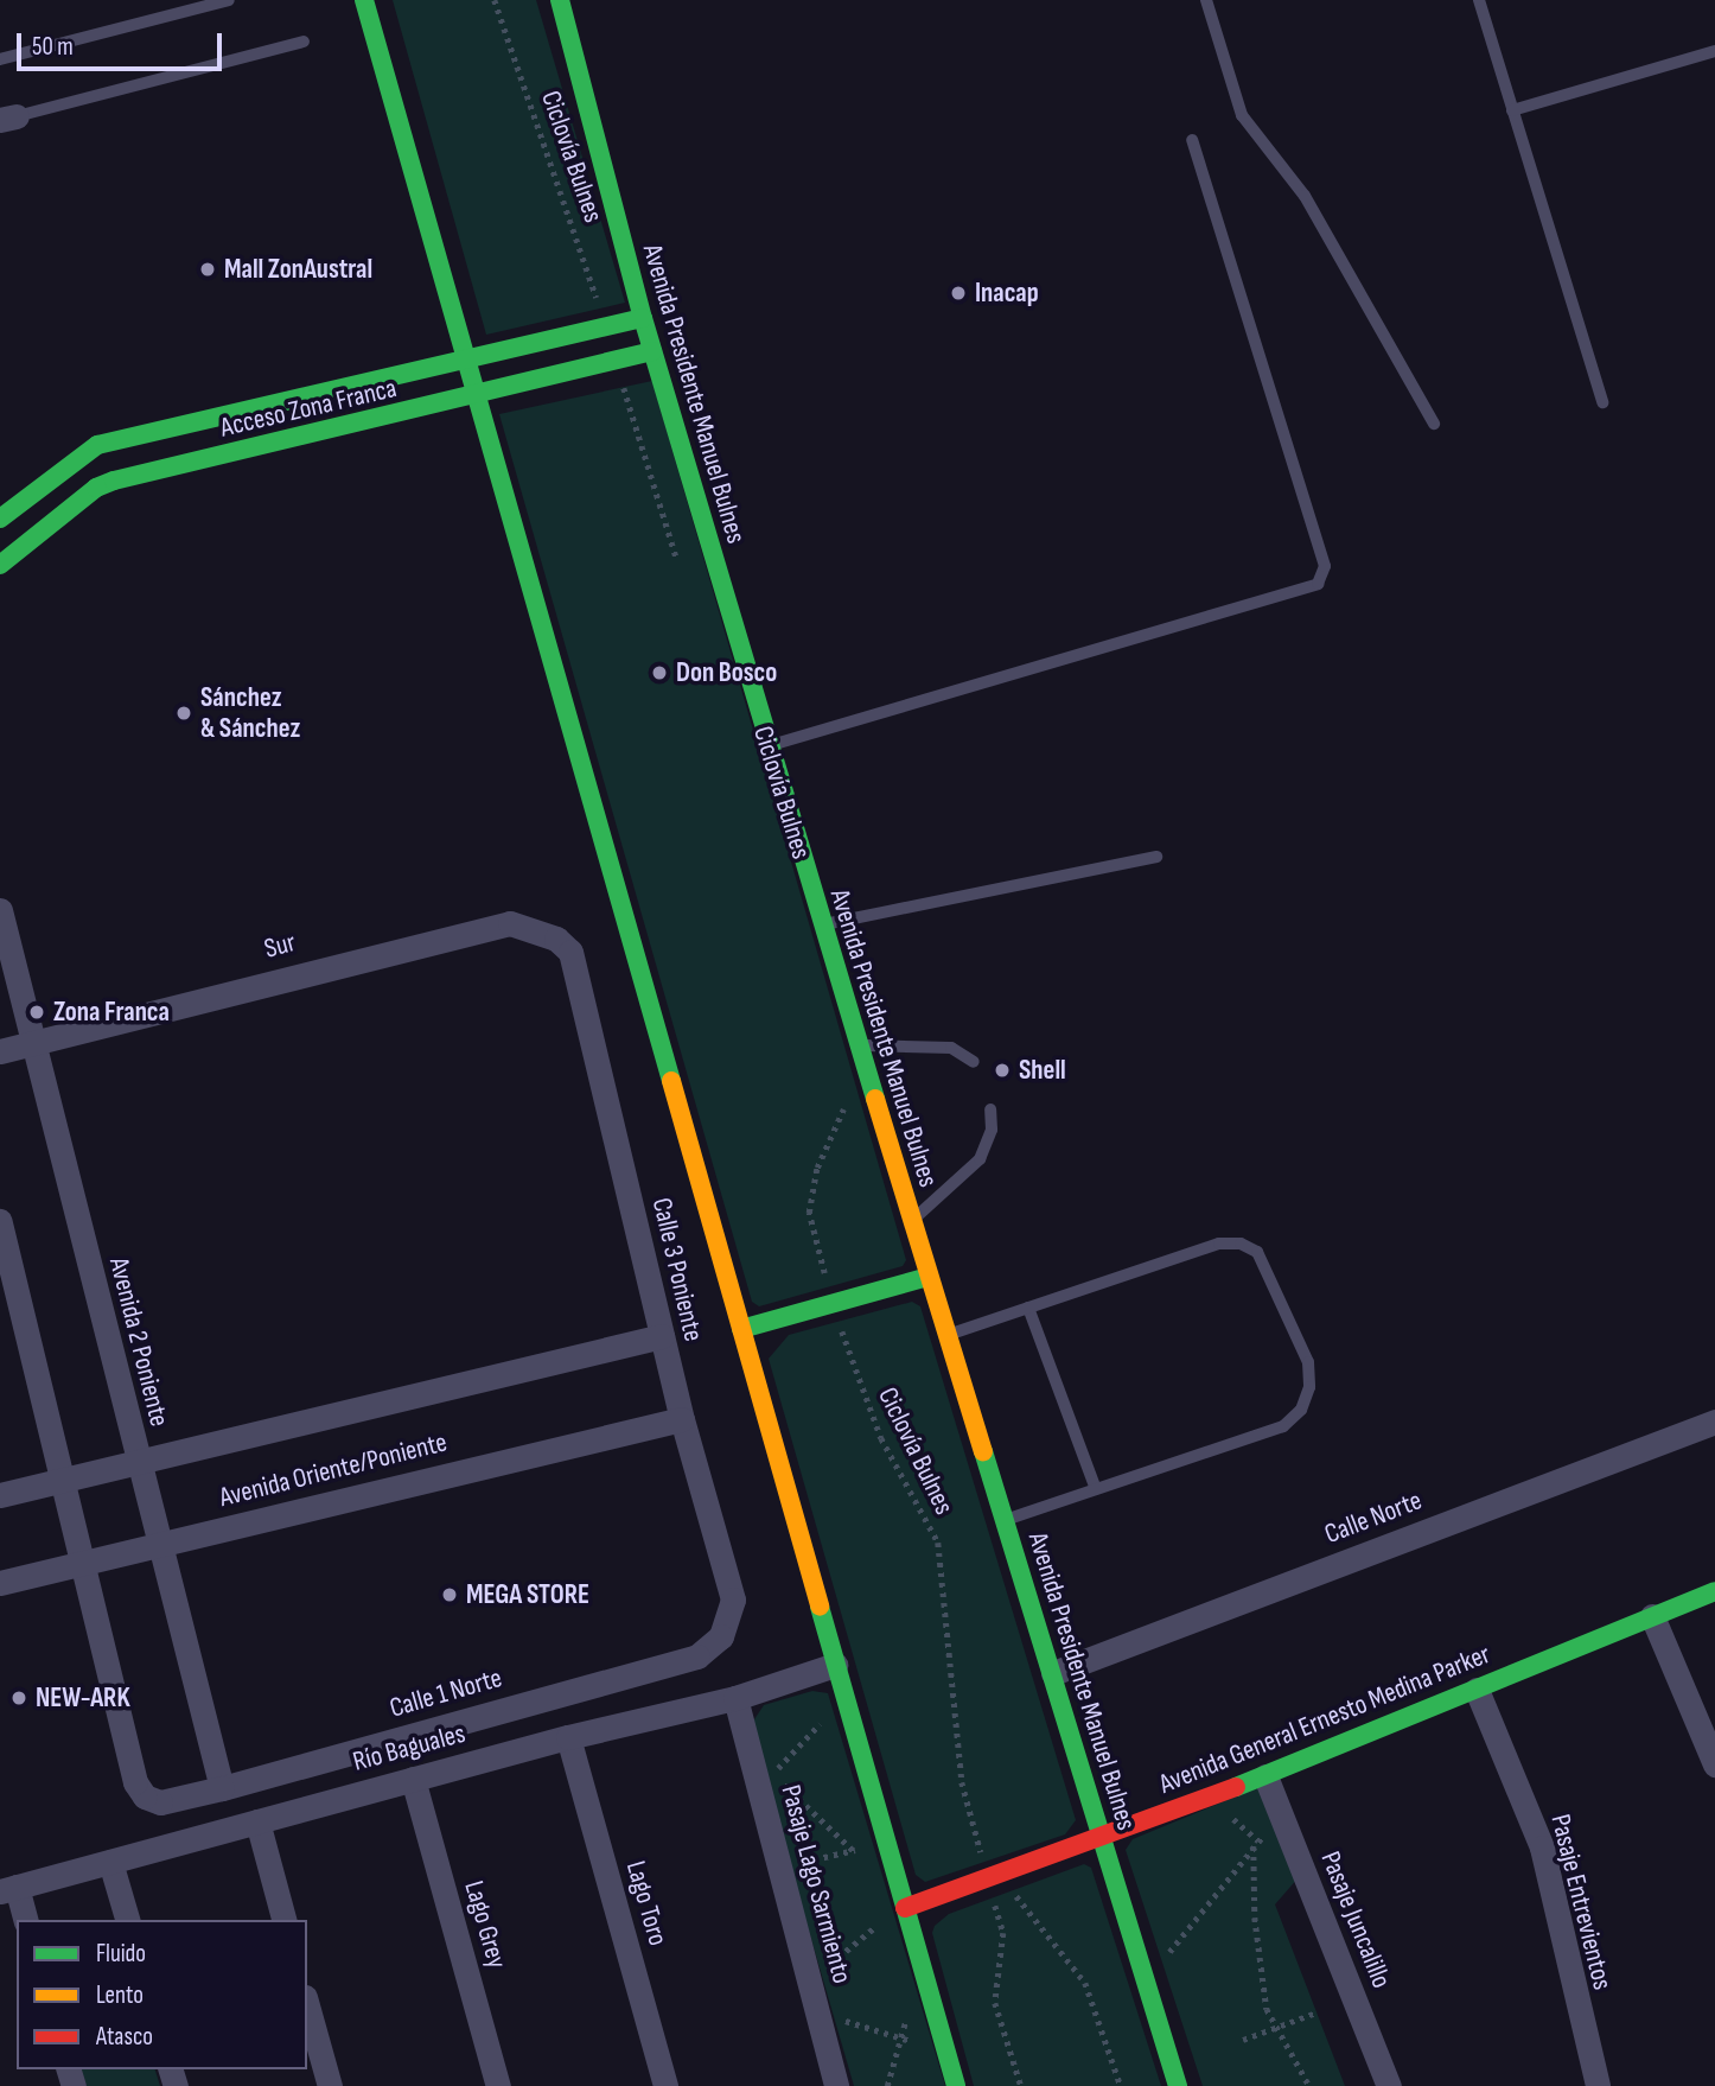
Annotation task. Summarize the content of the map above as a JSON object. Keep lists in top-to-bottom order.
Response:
{
  "streets": {
    "main road": ["Avenida Presidente Manuel Bulnes", "Acceso Zona Franca", "Avenida General Ernesto Medina Parker"],
    "street": [
      "Sur",
      "Calle 3 Poniente",
      "Avenida 2 Poniente",
      "Avenida Oriente/Poniente",
      "Calle Norte",
      "Calle 1 Norte",
      "Río Baguales",
      "Pasaje Lago Sarmiento",
      "Pasaje Entrevientos",
      "Lago Toro",
      "Pasaje Juncalillo",
      "Lago Grey"
    ],
    "path": ["Ciclovía Bulnes"]
  },
  "crossings": [
    ["Ciclovía Bulnes", "Acceso Zona Franca"],
    ["Ciclovía Bulnes", "Avenida General Ernesto Medina Parker"],
    ["Avenida Presidente Manuel Bulnes", "Acceso Zona Franca"],
    ["Avenida Presidente Manuel Bulnes", "Calle Norte"],
    ["Avenida Presidente Manuel Bulnes", "Avenida General Ernesto Medina Parker"],
    ["Sur", "Calle 3 Poniente"],
    ["Sur", "Avenida 2 Poniente"],
    ["Calle 3 Poniente", "Avenida Oriente/Poniente"],
    ["Calle 3 Poniente", "Calle 1 Norte"],
    ["Avenida 2 Poniente", "Avenida Oriente/Poniente"],
    ["Avenida 2 Poniente", "Calle 1 Norte"],
    ["Avenida Oriente/Poniente", "Calle 1 Norte"],
    ["Avenida General Ernesto Medina Parker", "Pasaje Entrevientos"],
    ["Avenida General Ernesto Medina Parker", "Pasaje Juncalillo"],
    ["Río Baguales", "Pasaje Lago Sarmiento"],
    ["Río Baguales", "Lago Toro"],
    ["Río Baguales", "Lago Grey"]
  ],
  "places": [
    "Mall ZonAustral",
    "Inacap",
    "Don Bosco",
    "Sánchez & Sánchez",
    "Zona Franca",
    "Shell",
    "MEGA STORE",
    "NEW-ARK"
  ],
  "legend": ["Fluido", "Lento", "Atasco"],
  "scale_bar": "50 m"
}
